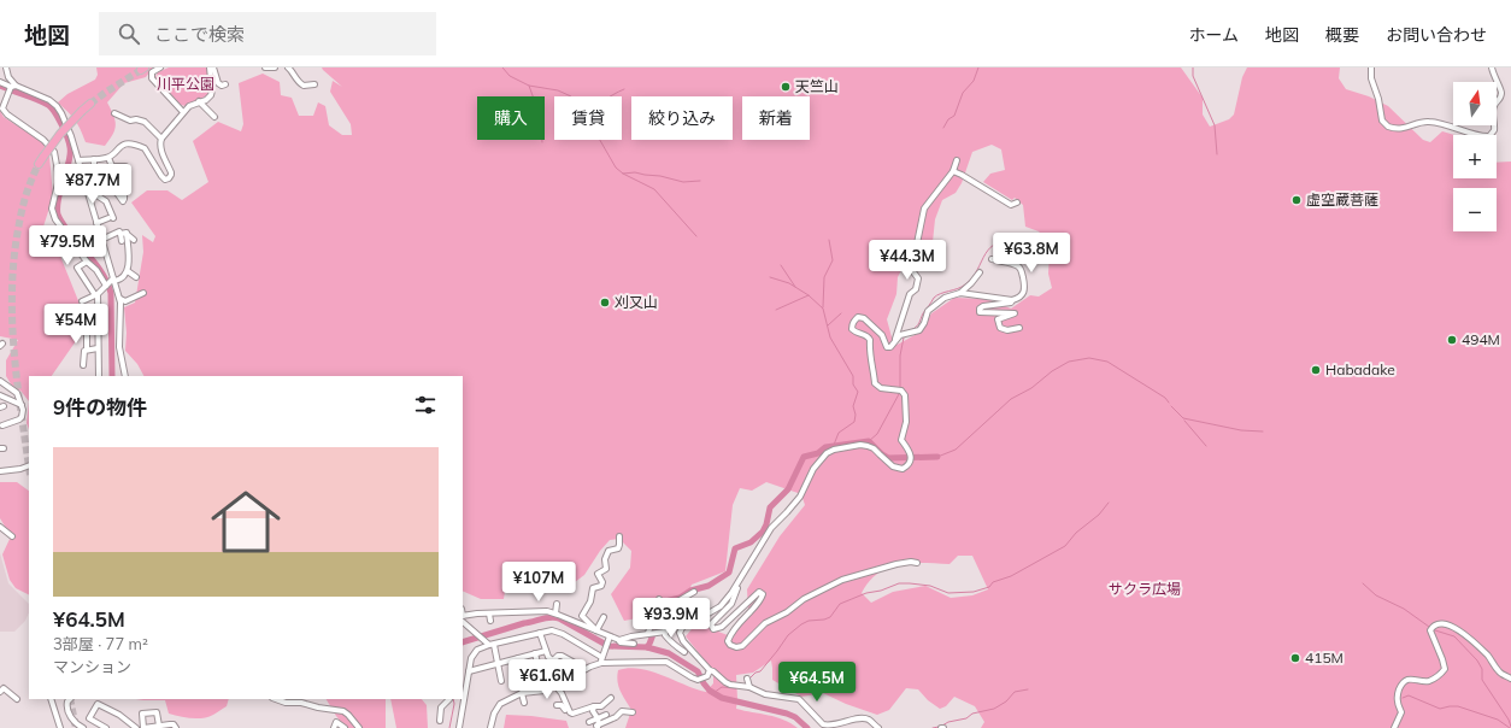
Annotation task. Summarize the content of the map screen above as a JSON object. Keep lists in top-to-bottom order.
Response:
{
  "parks": ["川平公園", "サクラ広場"],
  "places": [
    "天竺山",
    "虚空蔵菩薩",
    "刈又山",
    "494M",
    "Habadake",
    "415M"
  ],
  "north": "top",
  "page": {
    "header": "地図",
    "search": "ここで検索",
    "nav": [
      "ホーム",
      "地図",
      "概要",
      "お問い合わせ"
    ],
    "map_buttons": ["+", "−"],
    "chip": [
      "購入",
      "賃貸",
      "絞り込み",
      "新着"
    ],
    "price": [
      "¥87.7M",
      "¥79.5M",
      "¥63.8M",
      "¥44.3M",
      "¥54M",
      "¥107M",
      "¥93.9M",
      "¥61.6M",
      "¥64.5M"
    ],
    "heading": "9件の物件",
    "list": [
      {
        "name": "¥64.5M",
        "note": "3部屋 · 77 m² · マンション"
      }
    ]
  }
}
